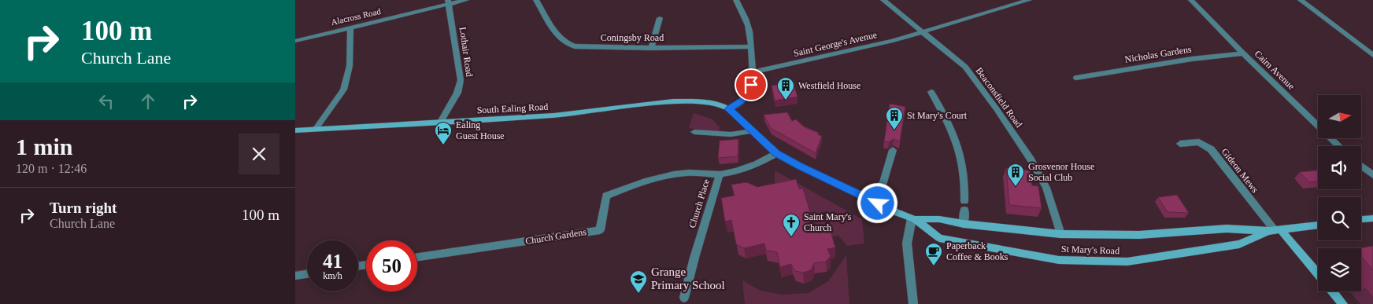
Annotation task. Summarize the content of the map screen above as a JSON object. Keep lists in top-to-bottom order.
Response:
{
  "streets": {
    "main road": ["South Ealing Road", "St Mary's Road"],
    "street": [
      "Alacross Road",
      "Coningsby Road",
      "Saint George's Avenue",
      "Lothair Road",
      "Nicholas Gardens",
      "Cairn Avenue",
      "Beaconsfield Road",
      "Gideon Mews",
      "Church Place",
      "Church Gardens"
    ]
  },
  "crossings": [
    ["Alacross Road", "Lothair Road"],
    ["Saint George's Avenue", "Beaconsfield Road"],
    ["Lothair Road", "South Ealing Road"],
    ["Nicholas Gardens", "Cairn Avenue"],
    ["Beaconsfield Road", "St Mary's Road"],
    ["South Ealing Road", "St Mary's Road"],
    ["Gideon Mews", "St Mary's Road"],
    ["Church Place", "Church Gardens"],
    ["Church Place", "St Mary's Road"]
  ],
  "places": {
    "building": ["Westfield House", "St Mary's Court", "Grosvenor House Social Club"],
    "hotel": ["Ealing Guest House"],
    "church": ["Saint Mary's Church"],
    "cafe": ["Paperback Coffee & Books"],
    "school or university": ["Grange Primary School"]
  },
  "north": "right",
  "page": {
    "turn": ["100 m", "Church Lane"],
    "heading": ["1 min", "120 m · 12:46"],
    "list": [
      {
        "name": "Turn right",
        "note": "Church Lane",
        "value": "100 m"
      }
    ],
    "speed": "41 km/h",
    "limit": "50"
  }
}
